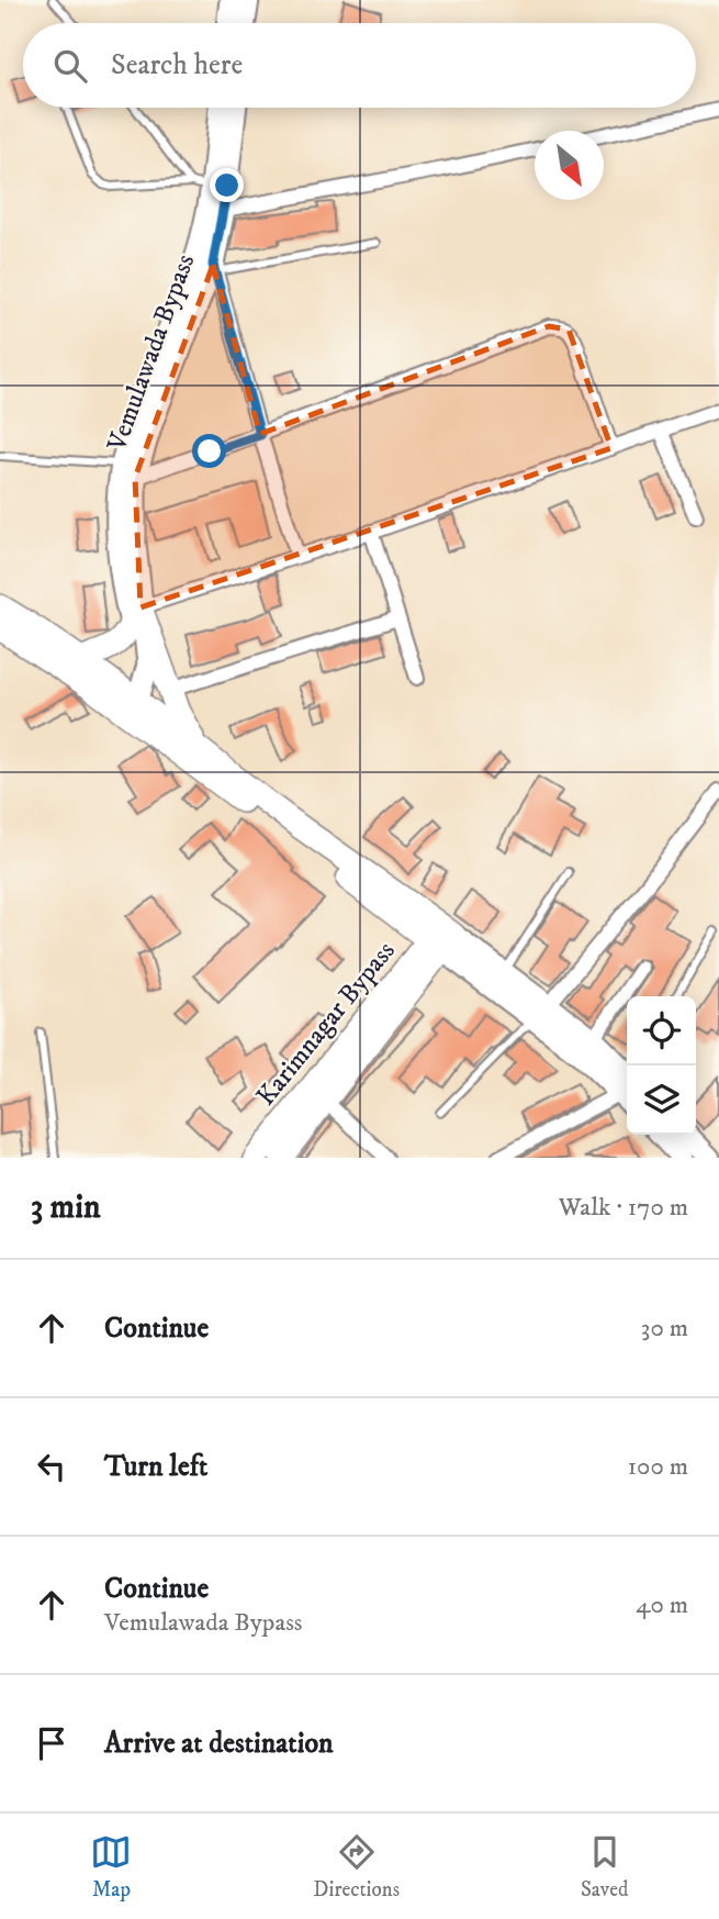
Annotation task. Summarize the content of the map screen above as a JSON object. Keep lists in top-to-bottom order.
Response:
{
  "streets": {
    "highway": ["Karimnagar Bypass"],
    "main road": ["Vemulawada Bypass"]
  },
  "north": "bottom right",
  "page": {
    "search": "Search here",
    "heading": ["3 min", "Walk · 170 m"],
    "list": [
      ["Continue", "30 m"],
      ["Turn left", "100 m"],
      ["Continue", "Vemulawada Bypass", "40 m"],
      "Arrive at destination"
    ],
    "nav": ["Map", "Directions", "Saved"]
  }
}
